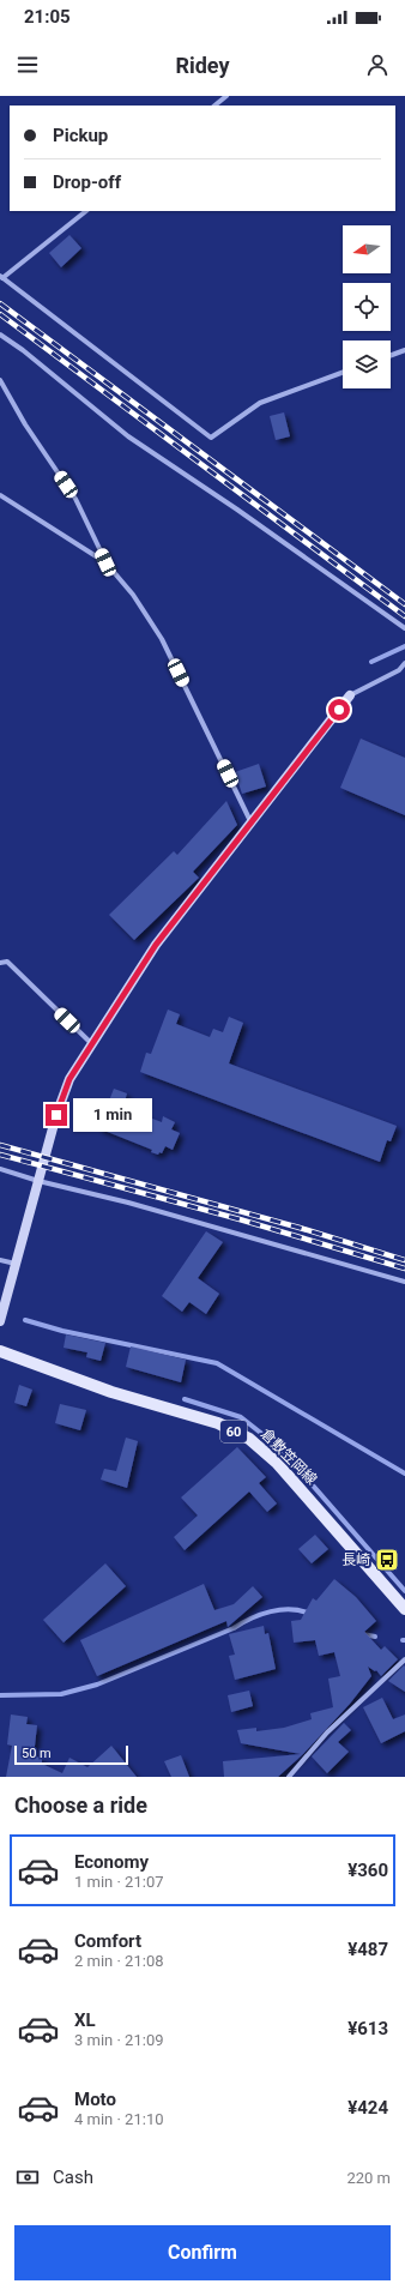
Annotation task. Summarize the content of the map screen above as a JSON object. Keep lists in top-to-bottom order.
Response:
{
  "streets": {
    "main road": ["60", "倉敷笠岡線"]
  },
  "places": {
    "bus stop": ["長崎"]
  },
  "scale_bar": "50 m",
  "north": "left",
  "page": {
    "status": "21:05",
    "header": "Ridey",
    "banner": ["Pickup", "Drop-off"],
    "bubble": "1 min",
    "scale": "50 m",
    "heading": "Choose a ride",
    "list": [
      {
        "name": "Economy",
        "note": "1 min · 21:07",
        "value": "¥360"
      },
      {
        "name": "Comfort",
        "note": "2 min · 21:08",
        "value": "¥487"
      },
      {
        "name": "XL",
        "note": "3 min · 21:09",
        "value": "¥613"
      },
      {
        "name": "Moto",
        "note": "4 min · 21:10",
        "value": "¥424"
      }
    ],
    "pay": ["Cash", "220 m"],
    "buttons": "Confirm"
  }
}
